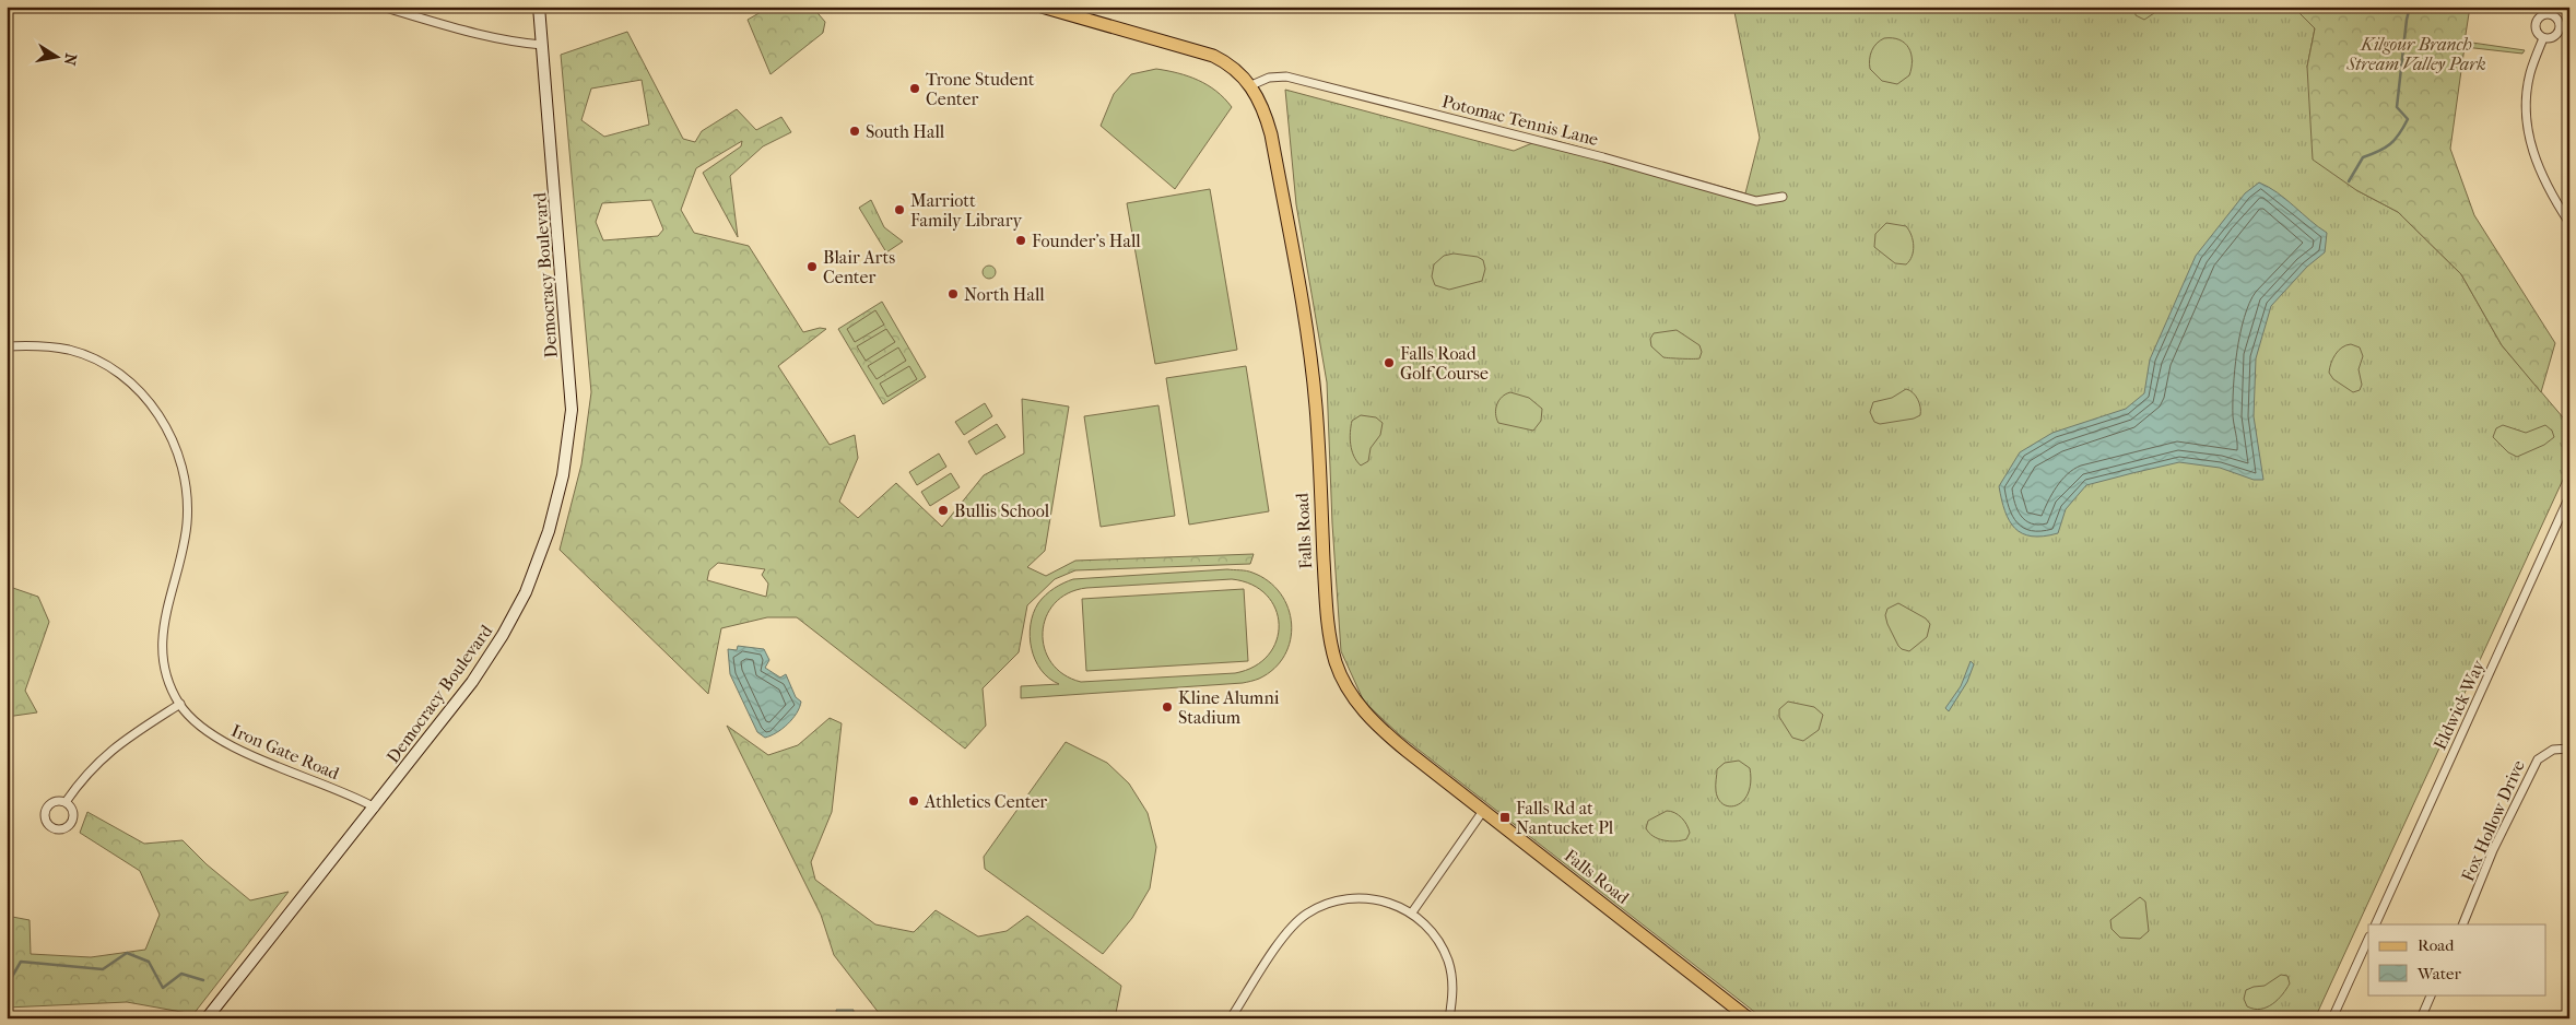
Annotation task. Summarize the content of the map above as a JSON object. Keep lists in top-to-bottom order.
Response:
{
  "streets": {
    "main road": ["Democracy Boulevard", "Falls Road"],
    "street": [
      "Potomac Tennis Lane",
      "Eldwick Way",
      "Iron Gate Road",
      "Fox Hollow Drive"
    ]
  },
  "crossings": [
    ["Potomac Tennis Lane", "Falls Road"],
    ["Democracy Boulevard", "Iron Gate Road"]
  ],
  "parks": ["Kilgour Branch Stream Valley Park"],
  "places": {
    "other": [
      "Trone Student Center",
      "South Hall",
      "Marriott Family Library",
      "Founder's Hall",
      "Blair Arts Center",
      "North Hall",
      "Falls Road Golf Course",
      "Bullis School",
      "Kline Alumni Stadium",
      "Athletics Center"
    ],
    "transit": ["Falls Rd at Nantucket Pl"]
  },
  "legend": ["Road", "Water"],
  "north": "right"
}
